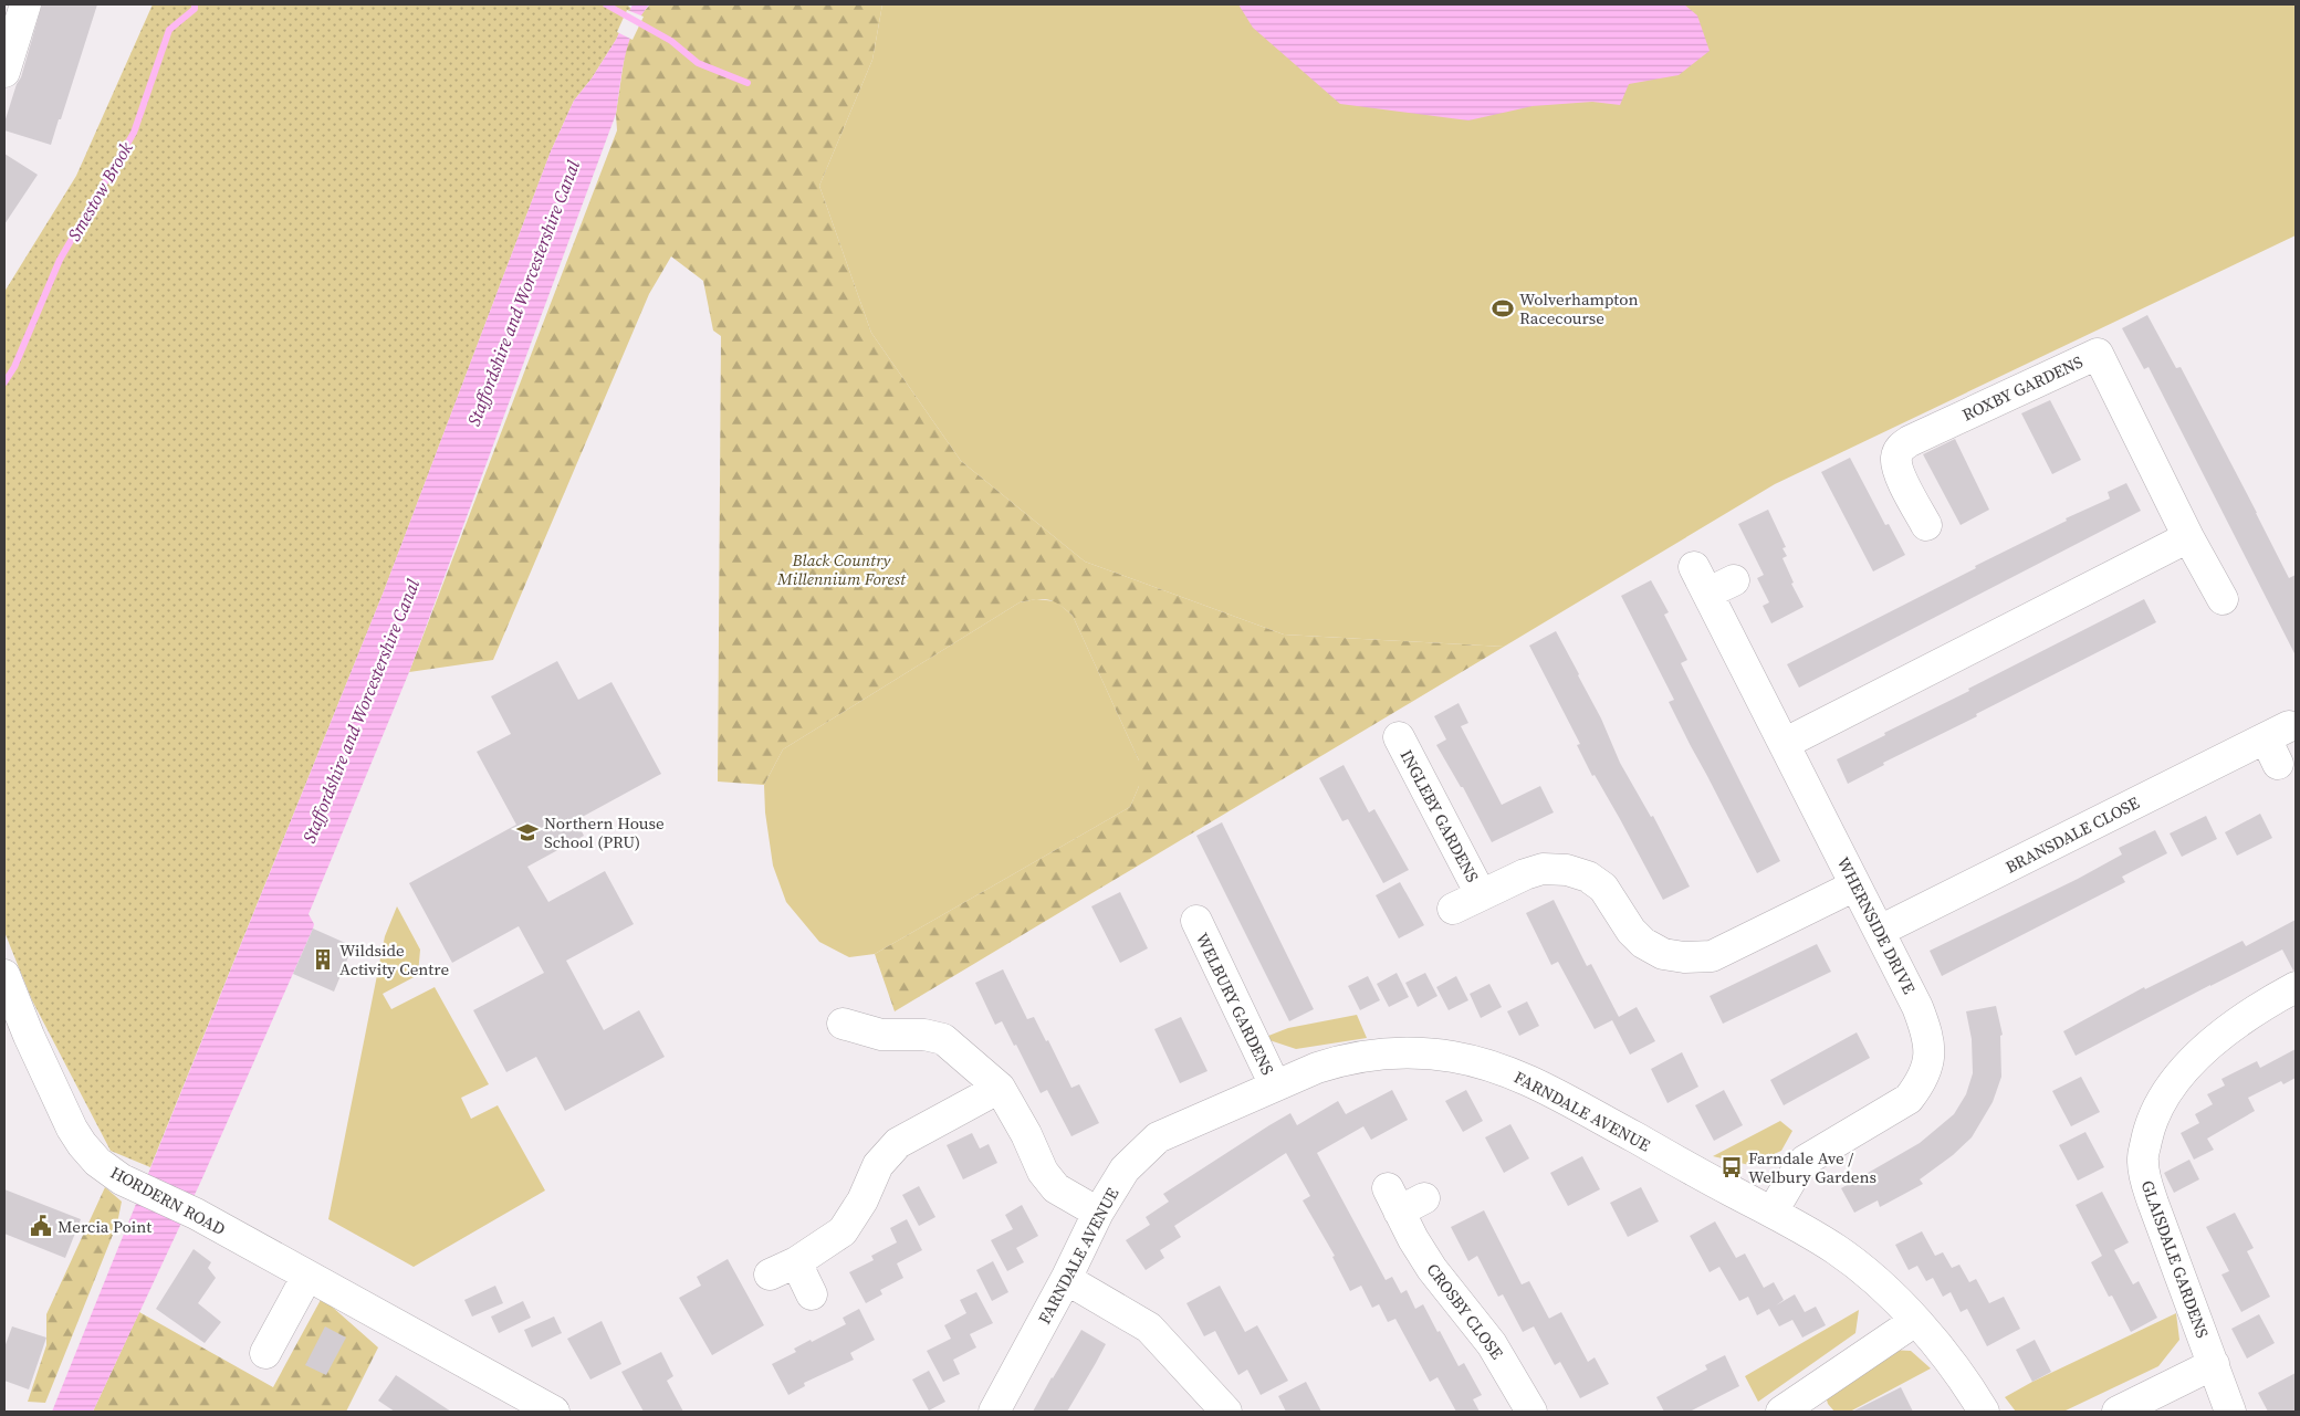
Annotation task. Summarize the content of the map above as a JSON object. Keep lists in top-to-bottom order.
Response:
{
  "streets": {
    "street": [
      "ROXBY GARDENS",
      "INGLEBY GARDENS",
      "BRANSDALE CLOSE",
      "WHERNSIDE DRIVE",
      "WELBURY GARDENS",
      "FARNDALE AVENUE",
      "HORDERN ROAD",
      "GLAISDALE GARDENS",
      "CROSBY CLOSE"
    ]
  },
  "crossings": [
    ["INGLEBY GARDENS", "WHERNSIDE DRIVE"],
    ["BRANSDALE CLOSE", "WHERNSIDE DRIVE"],
    ["WHERNSIDE DRIVE", "FARNDALE AVENUE"],
    ["WELBURY GARDENS", "FARNDALE AVENUE"]
  ],
  "water": ["Smestow Brook", "Staffordshire and Worcestershire Canal"],
  "parks": ["Black Country Millennium Forest"],
  "places": {
    "sports": ["Wolverhampton Racecourse"],
    "school or university": ["Northern House School (PRU)"],
    "building": ["Wildside Activity Centre"],
    "bus stop": ["Farndale Ave / Welbury Gardens"],
    "public building": ["Mercia Point"]
  }
}
